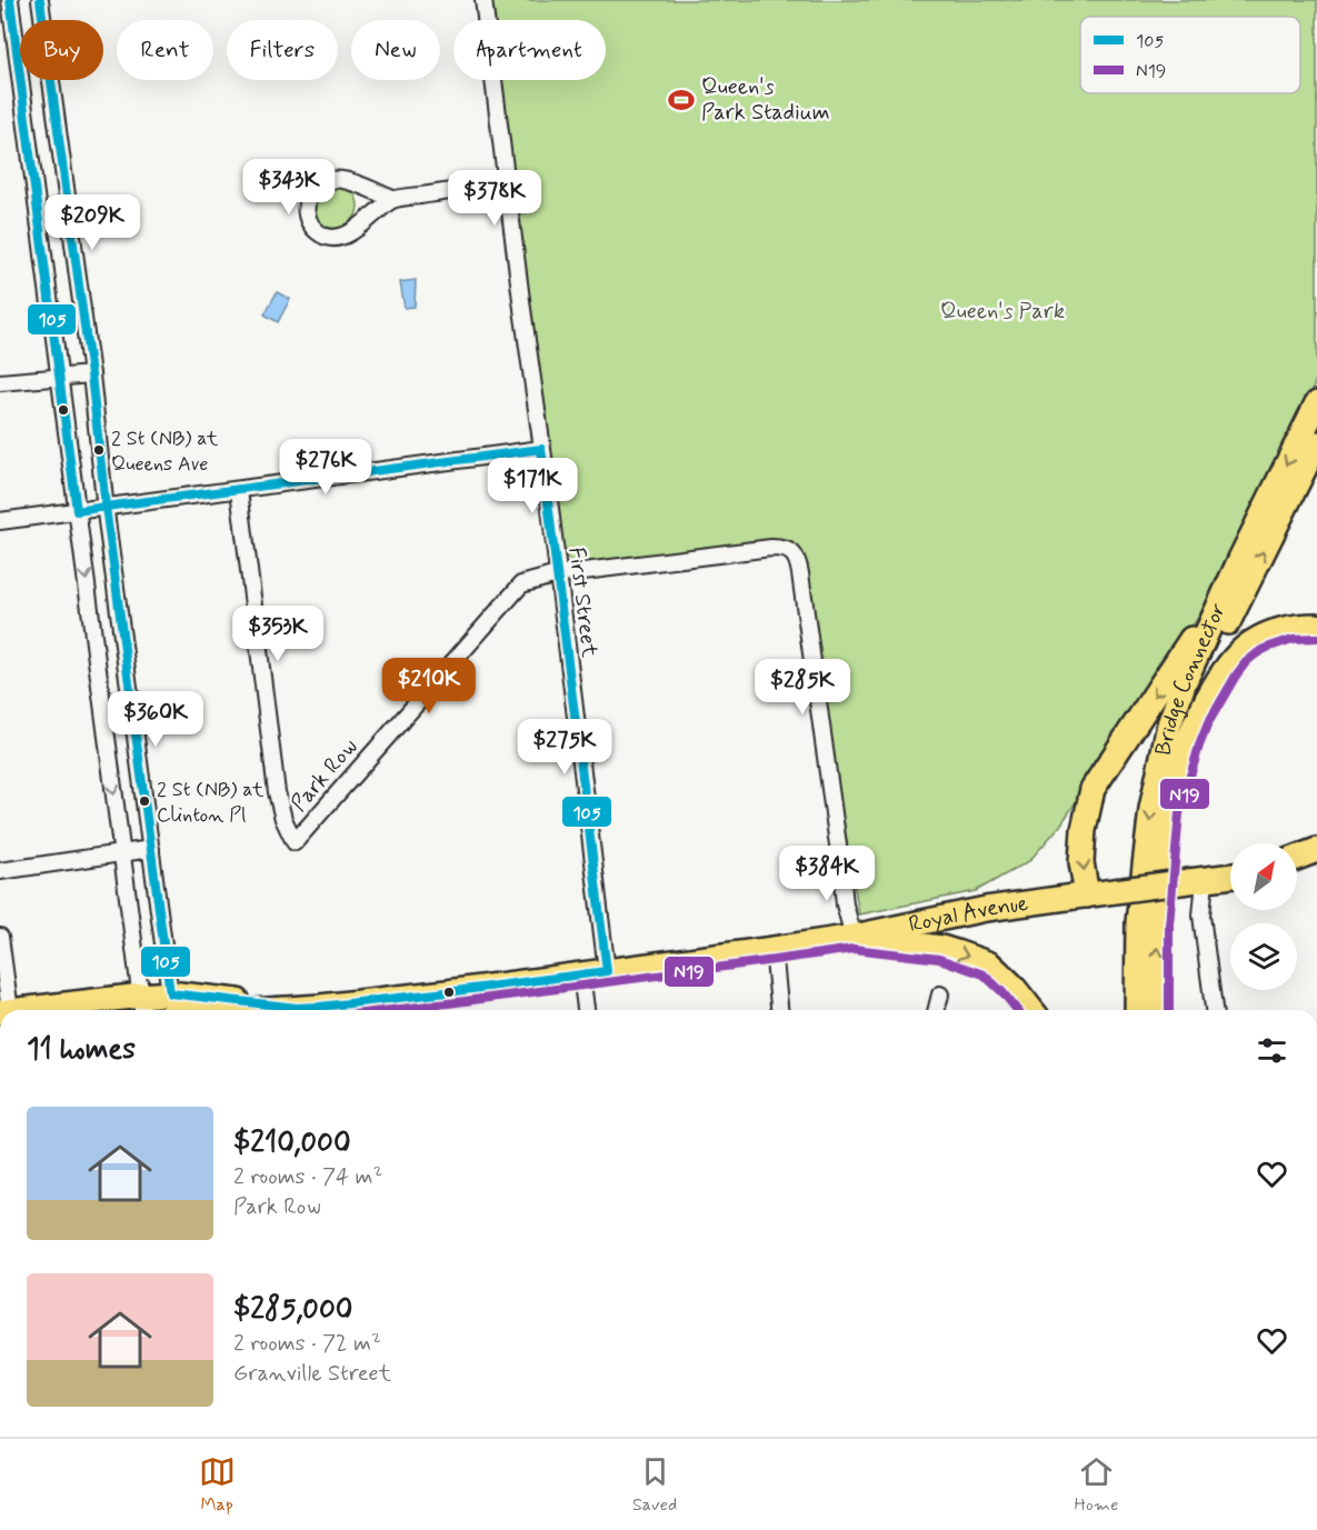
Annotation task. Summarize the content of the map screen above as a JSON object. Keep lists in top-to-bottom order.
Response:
{
  "streets": {
    "main road": ["Bridge Connector", "Royal Avenue"],
    "street": ["First Street", "Park Row"]
  },
  "crossings": [
    ["First Street", "Park Row"],
    ["First Street", "Royal Avenue"],
    ["Park Row", "Royal Avenue"]
  ],
  "parks": ["Queen's Park"],
  "places": {
    "sports": ["Queen's Park Stadium"],
    "other": ["2 St (NB) at Queens Ave", "2 St (NB) at Clinton Pl"]
  },
  "lines": ["transit line 105", "transit line N19"],
  "legend": ["105", "N19"],
  "north": "top right",
  "page": {
    "chip": [
      "Buy",
      "Rent",
      "Filters",
      "New",
      "Apartment"
    ],
    "price": [
      "$343K",
      "$378K",
      "$209K",
      "$276K",
      "$171K",
      "$353K",
      "$210K",
      "$285K",
      "$360K",
      "$275K",
      "$384K"
    ],
    "heading": "11 homes",
    "list": [
      {
        "name": "$210,000",
        "note": "2 rooms · 74 m² · Park Row"
      },
      {
        "name": "$285,000",
        "note": "2 rooms · 72 m² · Granville Street"
      }
    ],
    "tabs": ["Map", "Saved", "Home"]
  }
}
